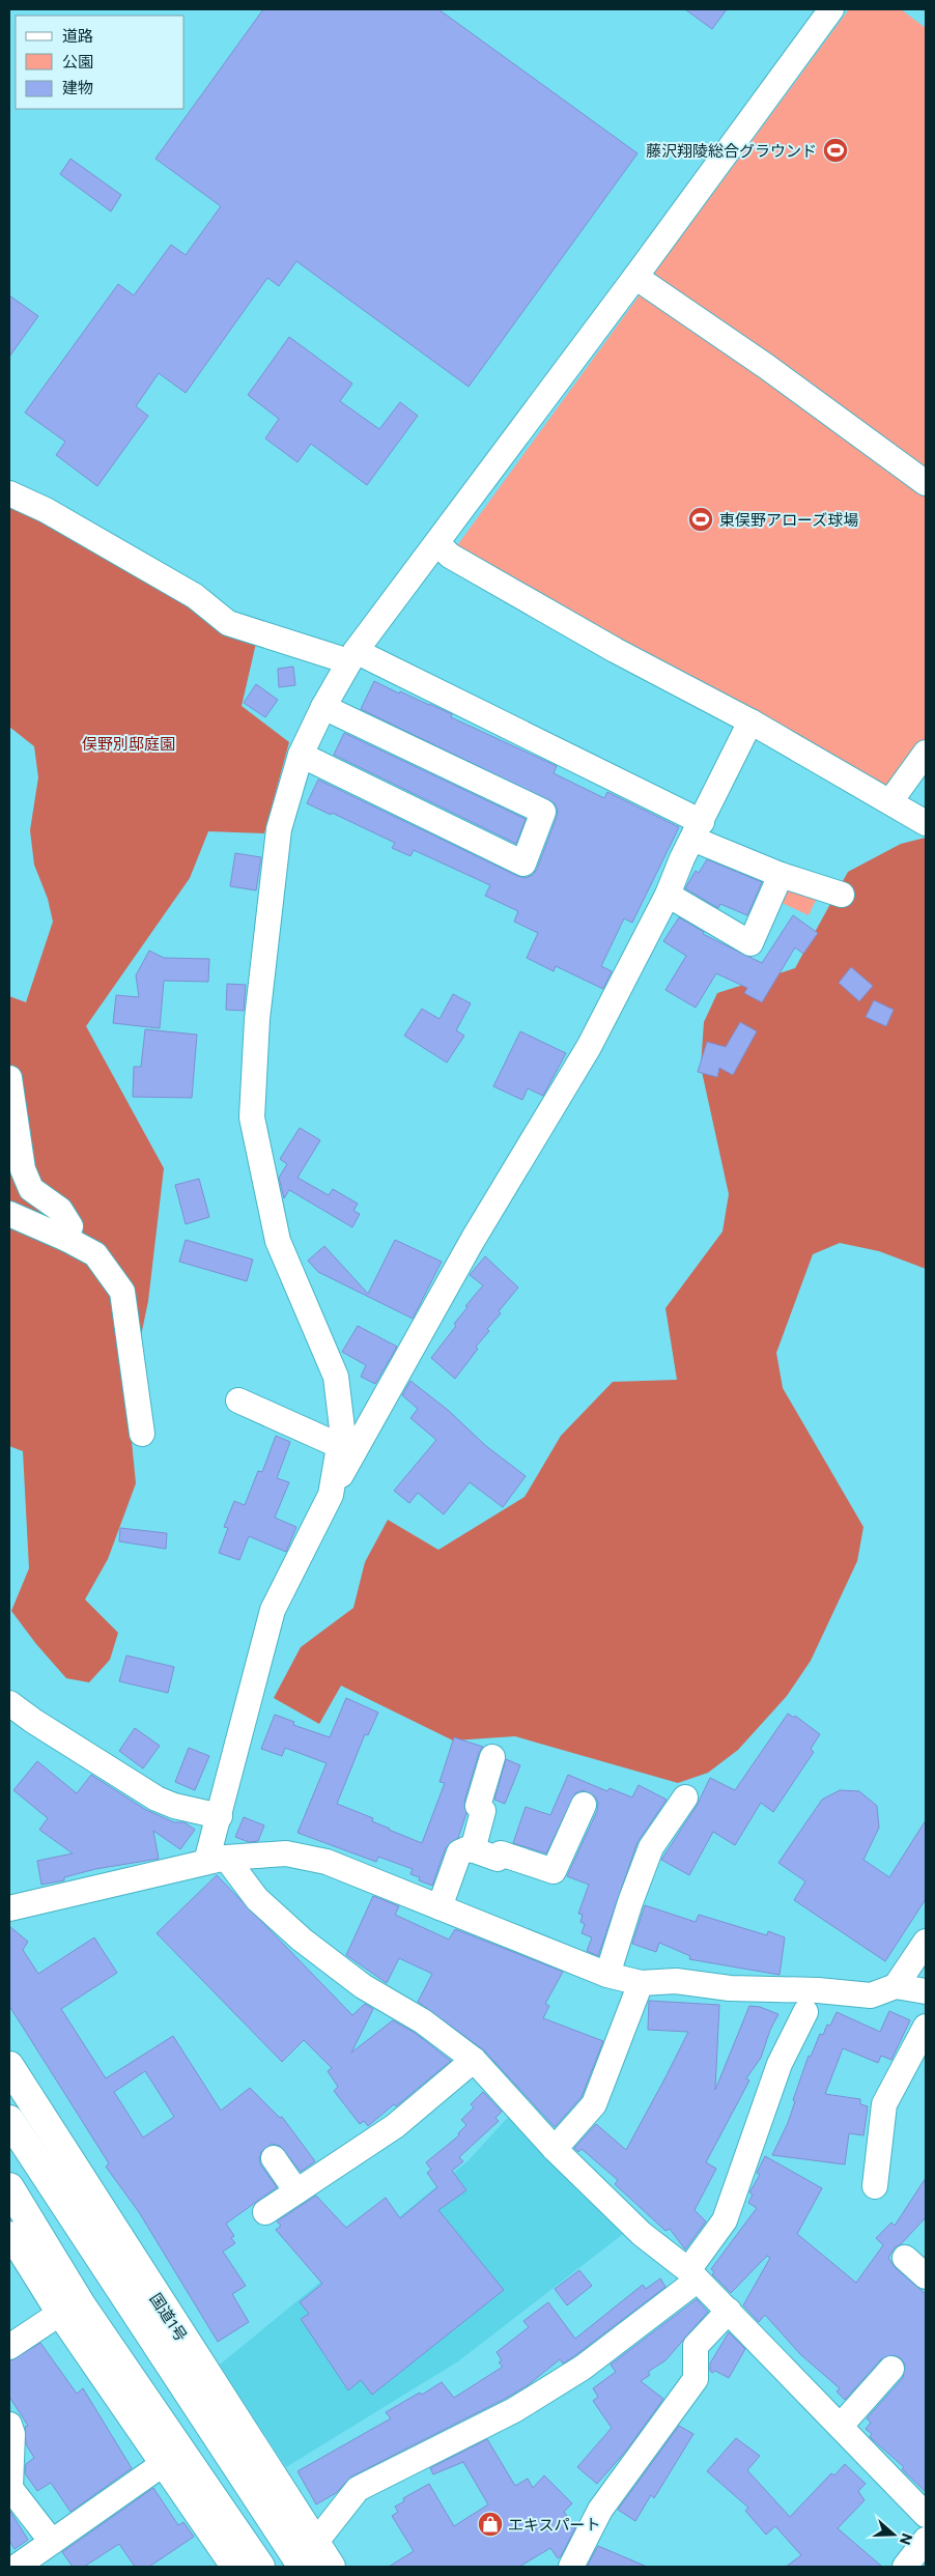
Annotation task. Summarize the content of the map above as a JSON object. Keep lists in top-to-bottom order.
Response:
{
  "streets": {
    "highway": ["国道1号"]
  },
  "parks": ["俣野別邸庭園"],
  "places": {
    "sports": ["藤沢翔陵総合グラウンド", "東俣野アローズ球場"],
    "shop": ["エキスパート"]
  },
  "legend": ["道路", "公園", "建物"],
  "north": "right"
}
